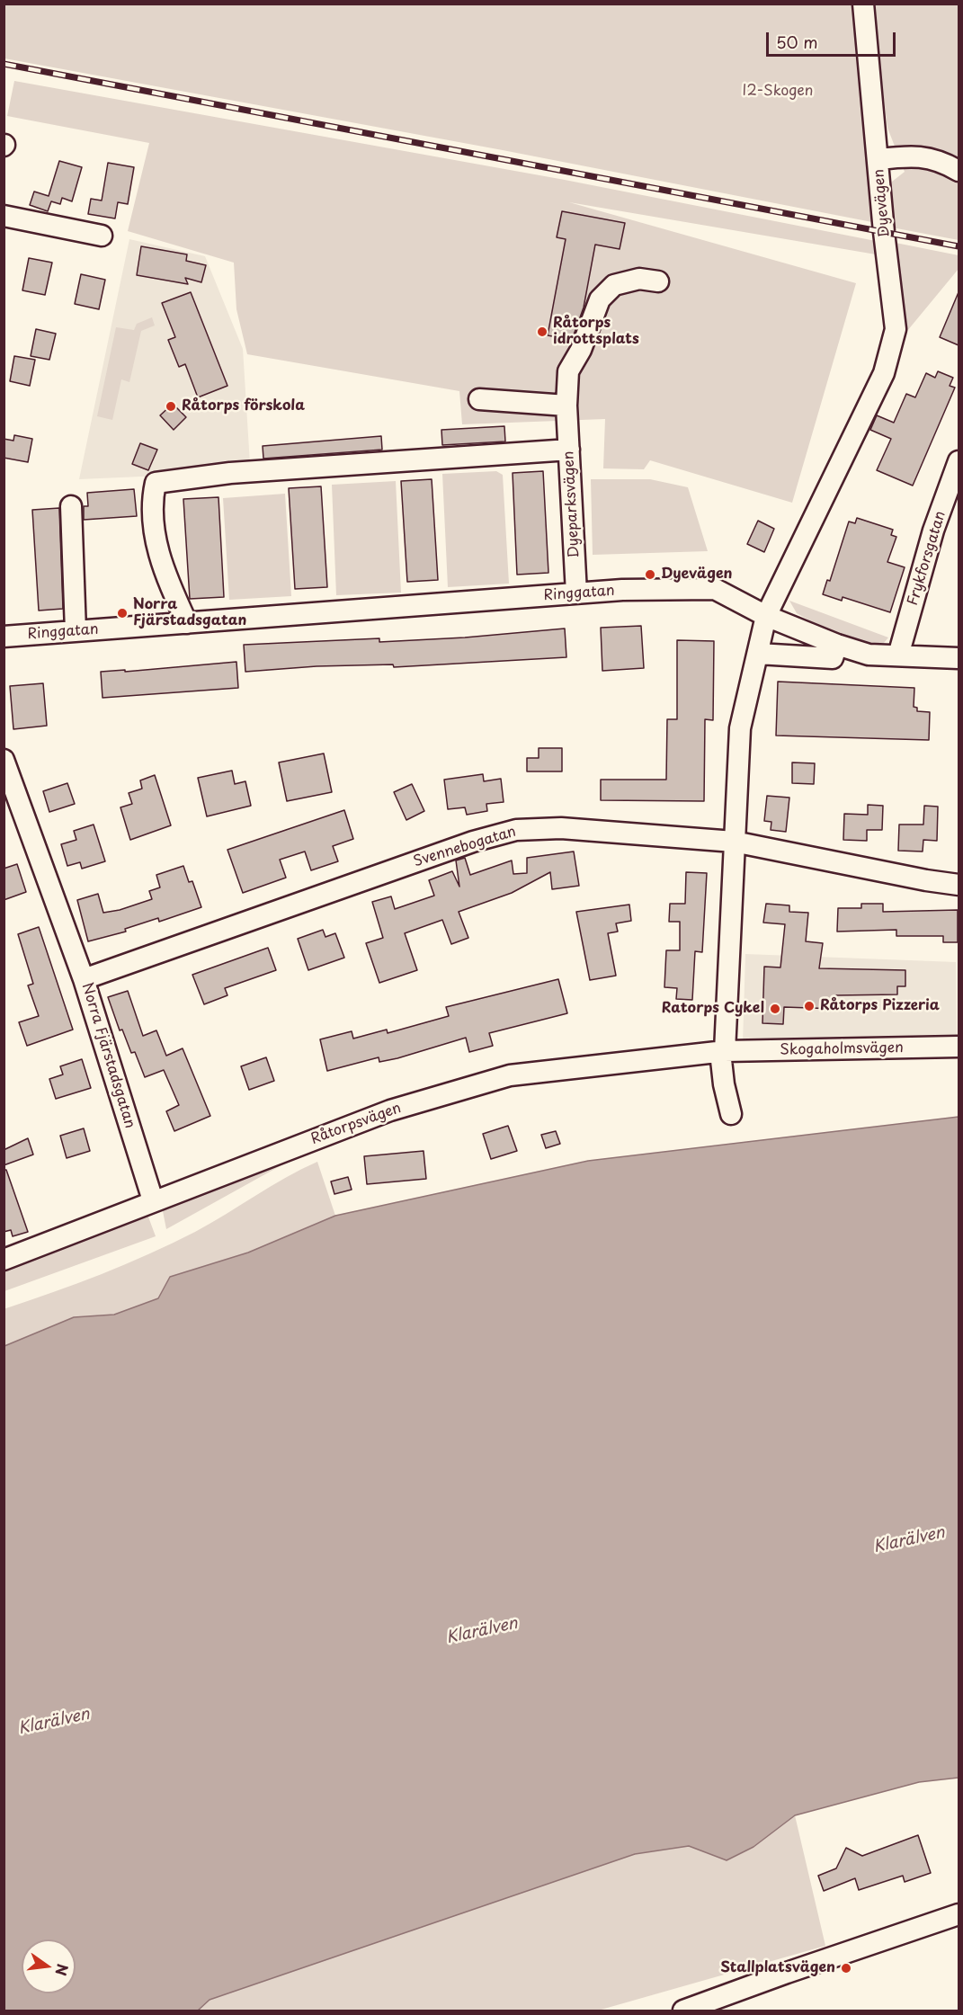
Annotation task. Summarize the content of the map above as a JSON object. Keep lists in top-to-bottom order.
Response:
{
  "streets": {
    "street": [
      "Dyevägen",
      "Dyeparksvägen",
      "Frykforsgatan",
      "Ringgatan",
      "Svennebogatan",
      "Skogaholmsvägen",
      "Norra Fjärstadsgatan",
      "Råtorpsvägen"
    ]
  },
  "crossings": [
    ["Dyevägen", "Ringgatan"],
    ["Dyevägen", "Svennebogatan"],
    ["Dyevägen", "Skogaholmsvägen"],
    ["Dyevägen", "Råtorpsvägen"],
    ["Dyeparksvägen", "Ringgatan"],
    ["Frykforsgatan", "Ringgatan"],
    ["Svennebogatan", "Norra Fjärstadsgatan"],
    ["Skogaholmsvägen", "Råtorpsvägen"],
    ["Norra Fjärstadsgatan", "Råtorpsvägen"]
  ],
  "water": ["Klarälven"],
  "parks": ["I2-Skogen"],
  "places": [
    "Råtorps idrottsplats",
    "Råtorps förskola",
    "Dyevägen",
    "Norra Fjärstadsgatan",
    "Råtorps Pizzeria",
    "Ratorps Cykel",
    "Stallplatsvägen"
  ],
  "scale_bar": "50 m",
  "north": "right"
}
